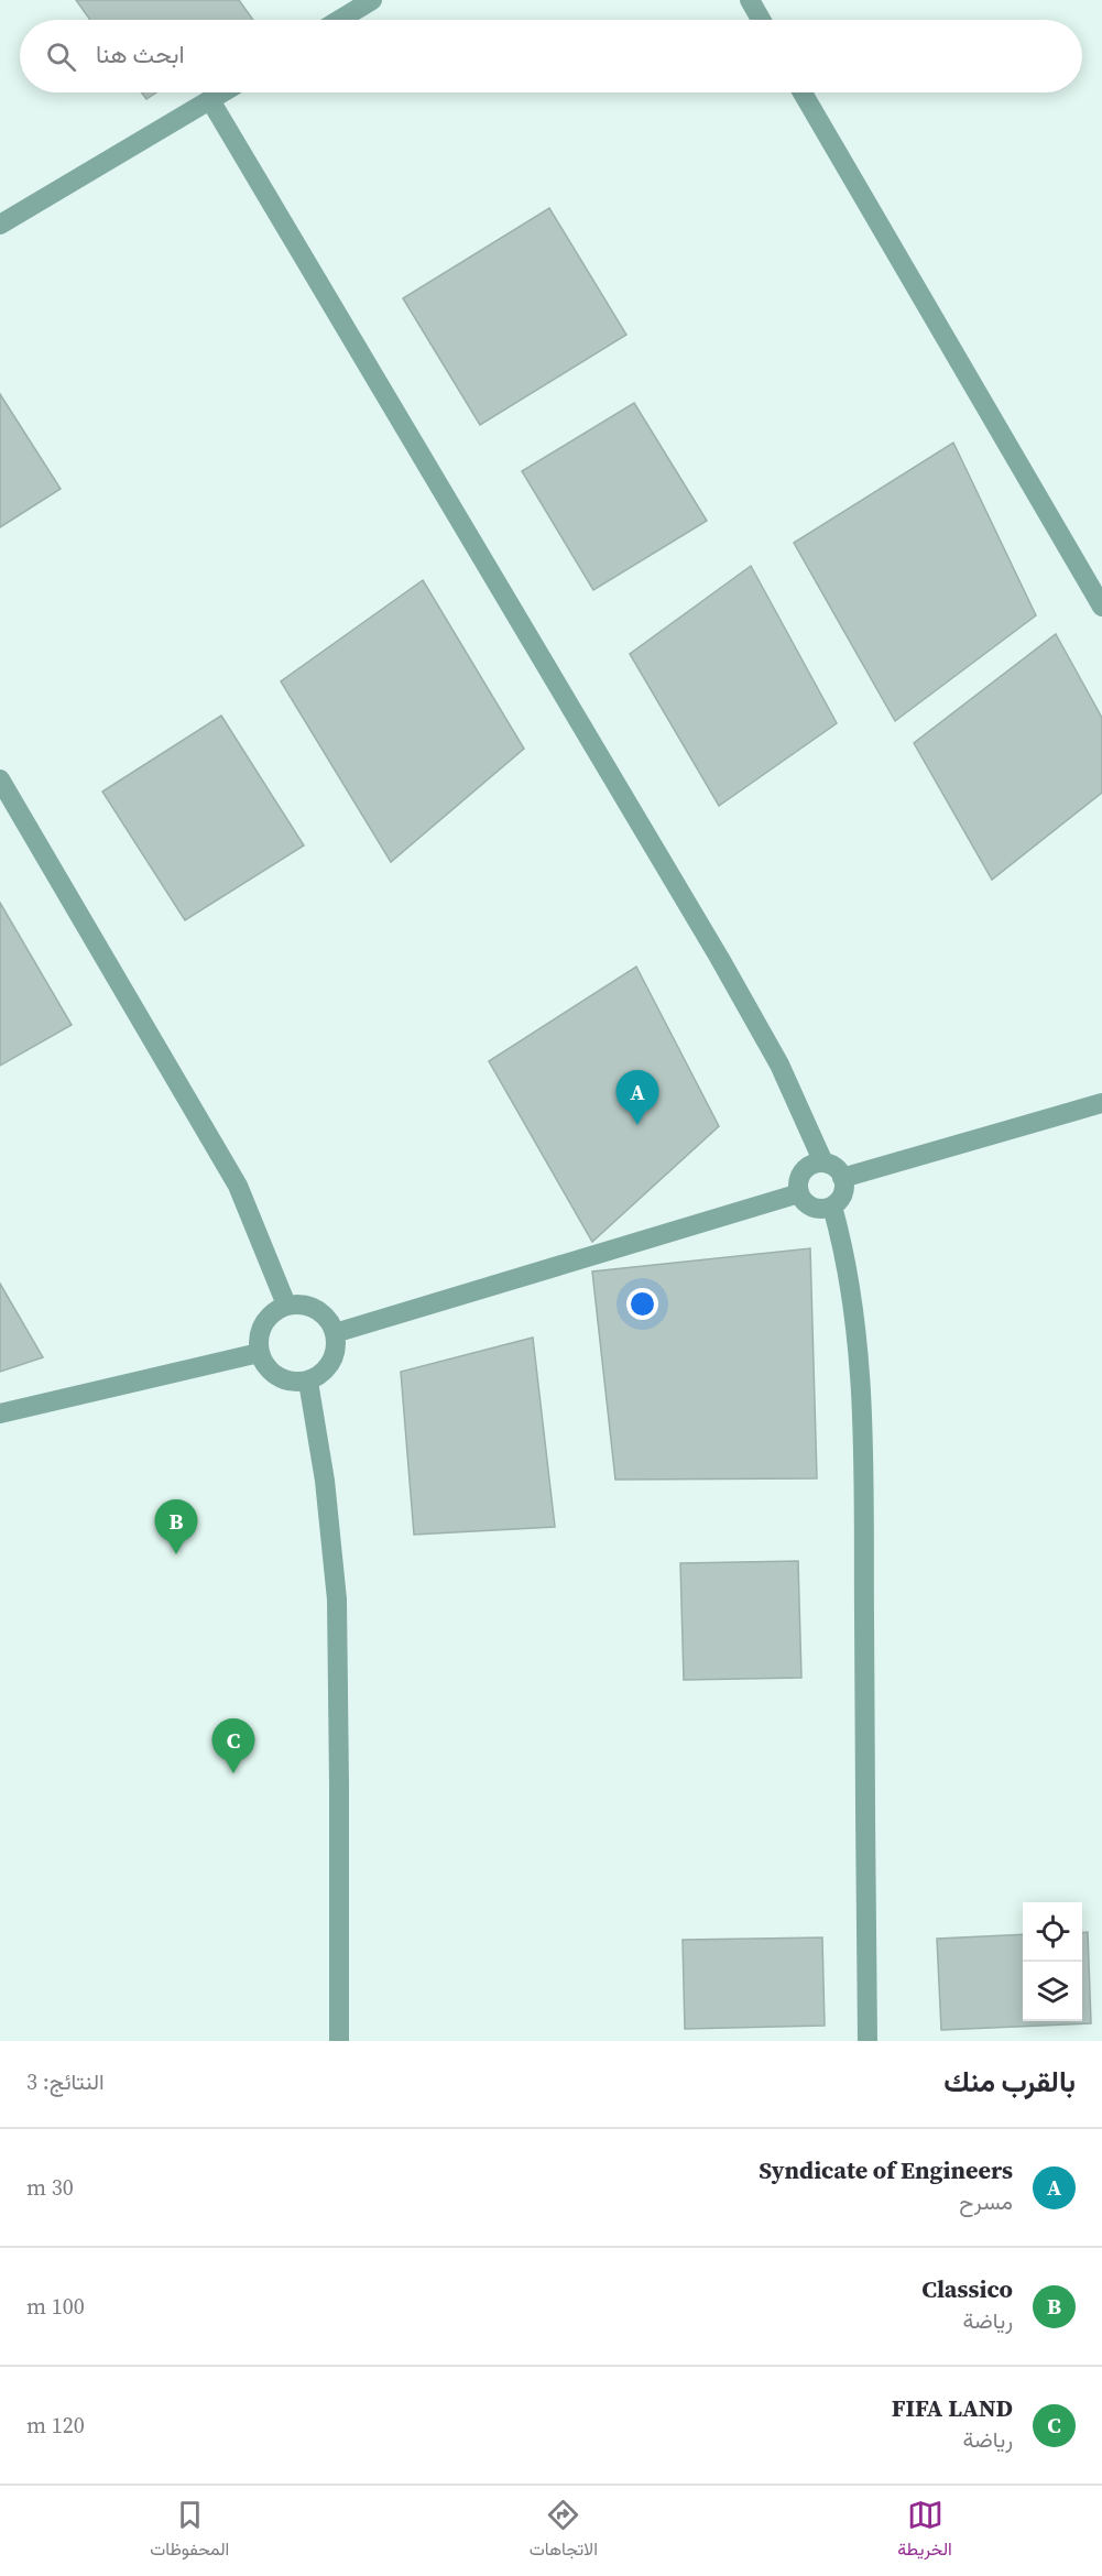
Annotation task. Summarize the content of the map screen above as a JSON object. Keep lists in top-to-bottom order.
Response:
{
  "page": {
    "search": "ابحث هنا",
    "pins": ["A", "B", "C"],
    "heading": ["بالقرب منك", "النتائج: 3"],
    "list": [
      {
        "mark": "A",
        "name": "Syndicate of Engineers",
        "note": "مسرح",
        "value": "30 m"
      },
      {
        "mark": "B",
        "name": "Classico",
        "note": "رياضة",
        "value": "100 m"
      },
      {
        "mark": "C",
        "name": "FIFA LAND",
        "note": "رياضة",
        "value": "120 m"
      }
    ],
    "nav": ["الخريطة", "الاتجاهات", "المحفوظات"]
  }
}
